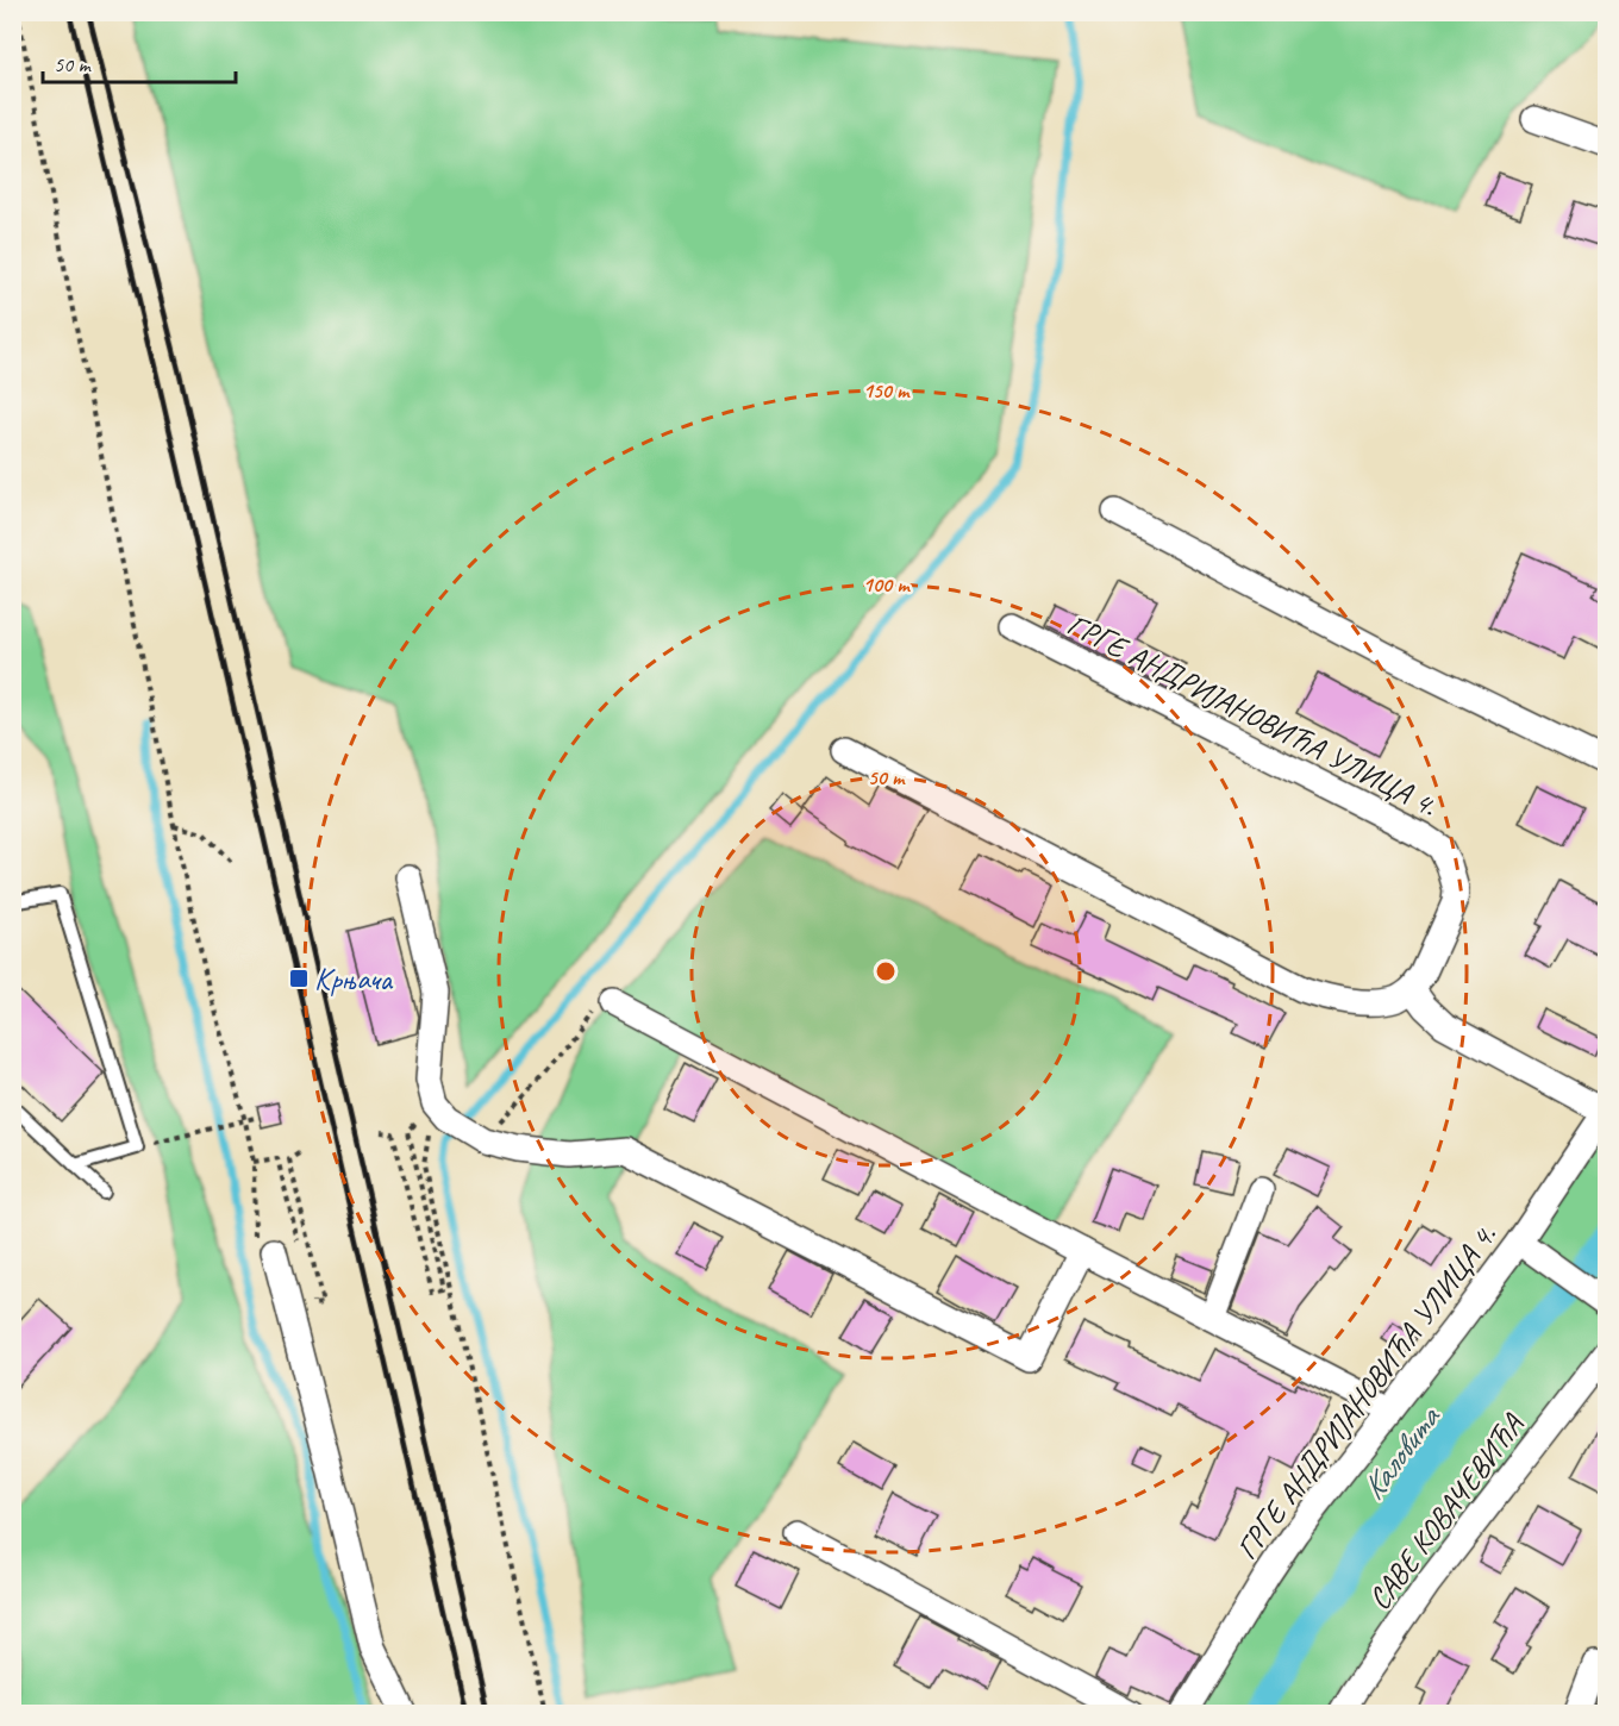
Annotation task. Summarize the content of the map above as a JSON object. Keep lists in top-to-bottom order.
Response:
{
  "streets": {
    "street": ["ГРГЕ АНДРИЈАНОВИЋА УЛИЦА 4.", "САВЕ КОВАЧЕВИЋА"]
  },
  "water": ["Каловита"],
  "places": {
    "transit": ["Крњача"]
  },
  "scale_bar": "50 m",
  "rings": ["150 m", "100 m", "50 m"]
}
